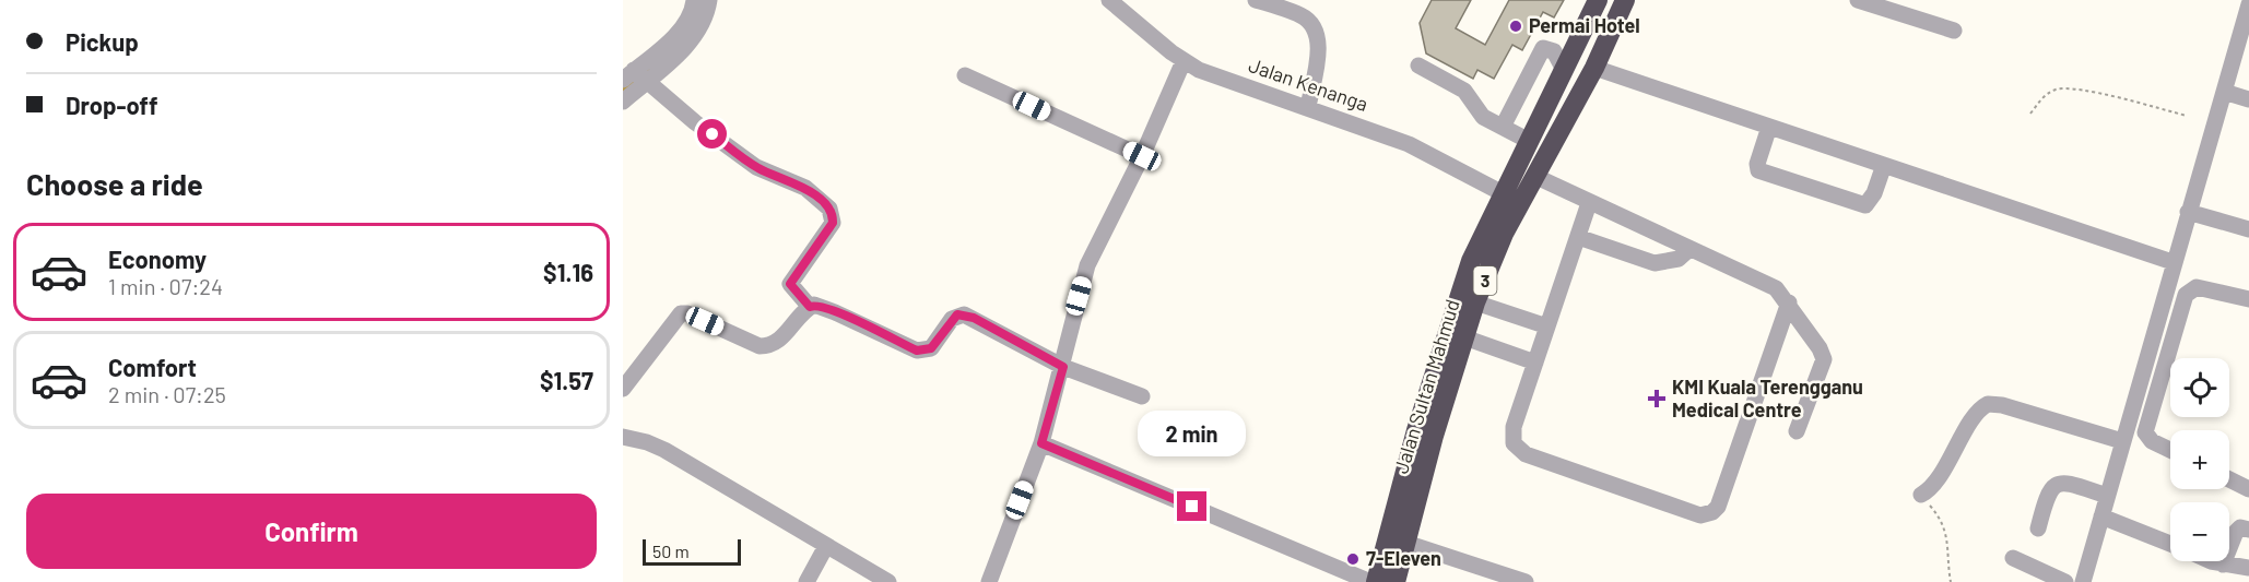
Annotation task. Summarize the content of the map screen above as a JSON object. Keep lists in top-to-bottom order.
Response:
{
  "streets": {
    "highway": ["3", "Jalan Sultan Mahmud"],
    "street": ["Jalan Kenanga"]
  },
  "crossings": [
    ["Jalan Kenanga", "Jalan Sultan Mahmud"]
  ],
  "places": {
    "other": ["Permai Hotel", "7-Eleven"],
    "health": ["KMI Kuala Terengganu Medical Centre"]
  },
  "scale_bar": "50 m",
  "page": {
    "banner": ["Pickup", "Drop-off"],
    "heading": "Choose a ride",
    "list": [
      {
        "name": "Economy",
        "note": "1 min · 07:24",
        "value": "$1.16"
      },
      {
        "name": "Comfort",
        "note": "2 min · 07:25",
        "value": "$1.57"
      }
    ],
    "map_buttons": ["+", "−"],
    "bubble": "2 min",
    "buttons": "Confirm",
    "scale": "50 m"
  }
}
